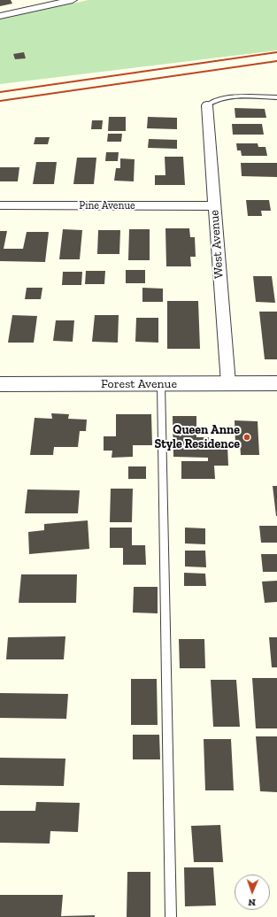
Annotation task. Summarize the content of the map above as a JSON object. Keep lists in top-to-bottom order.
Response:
{
  "streets": {
    "street": ["Pine Avenue", "West Avenue", "Forest Avenue"]
  },
  "crossings": [
    ["Pine Avenue", "West Avenue"],
    ["West Avenue", "Forest Avenue"]
  ],
  "places": ["Queen Anne Style Residence"],
  "north": "bottom"
}
